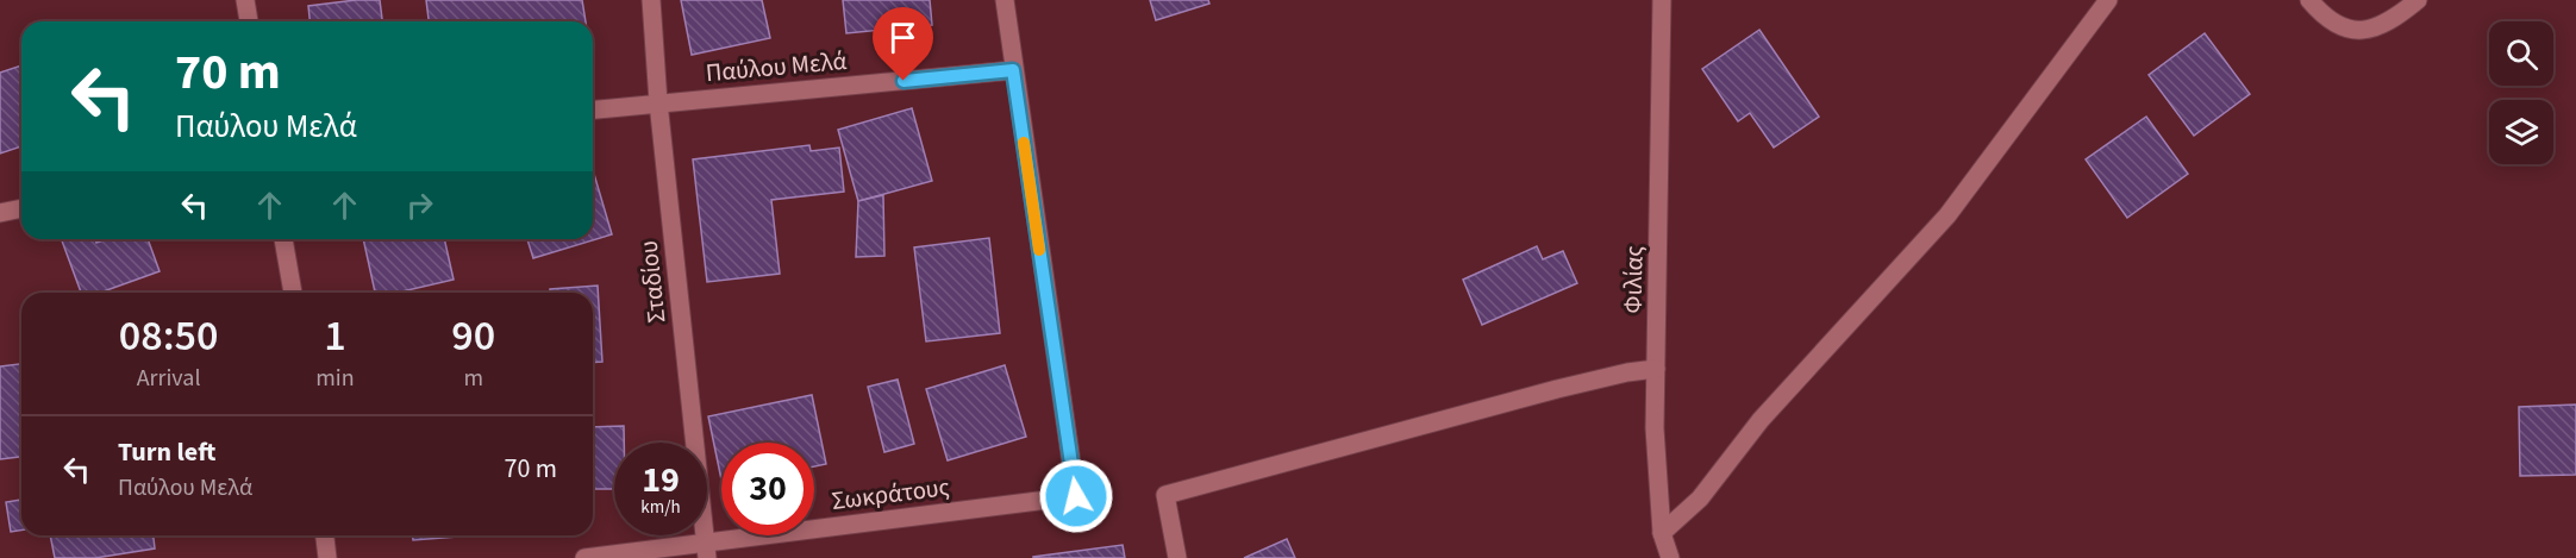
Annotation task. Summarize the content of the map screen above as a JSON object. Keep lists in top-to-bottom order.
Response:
{
  "streets": {
    "street": [
      "Παύλου Μελά",
      "Φιλίας",
      "Σταδίου",
      "Σωκράτους"
    ]
  },
  "crossings": [
    ["Παύλου Μελά", "Σταδίου"],
    ["Παύλου Μελά", "Σωκράτους"],
    ["Σταδίου", "Σωκράτους"]
  ],
  "page": {
    "turn": ["70 m", "Παύλου Μελά"],
    "eta": [
      "08:50",
      "Arrival",
      "1",
      "min",
      "90",
      "m"
    ],
    "list": [
      {
        "name": "Turn left",
        "note": "Παύλου Μελά",
        "value": "70 m"
      }
    ],
    "speed": "19 km/h",
    "limit": "30"
  }
}
